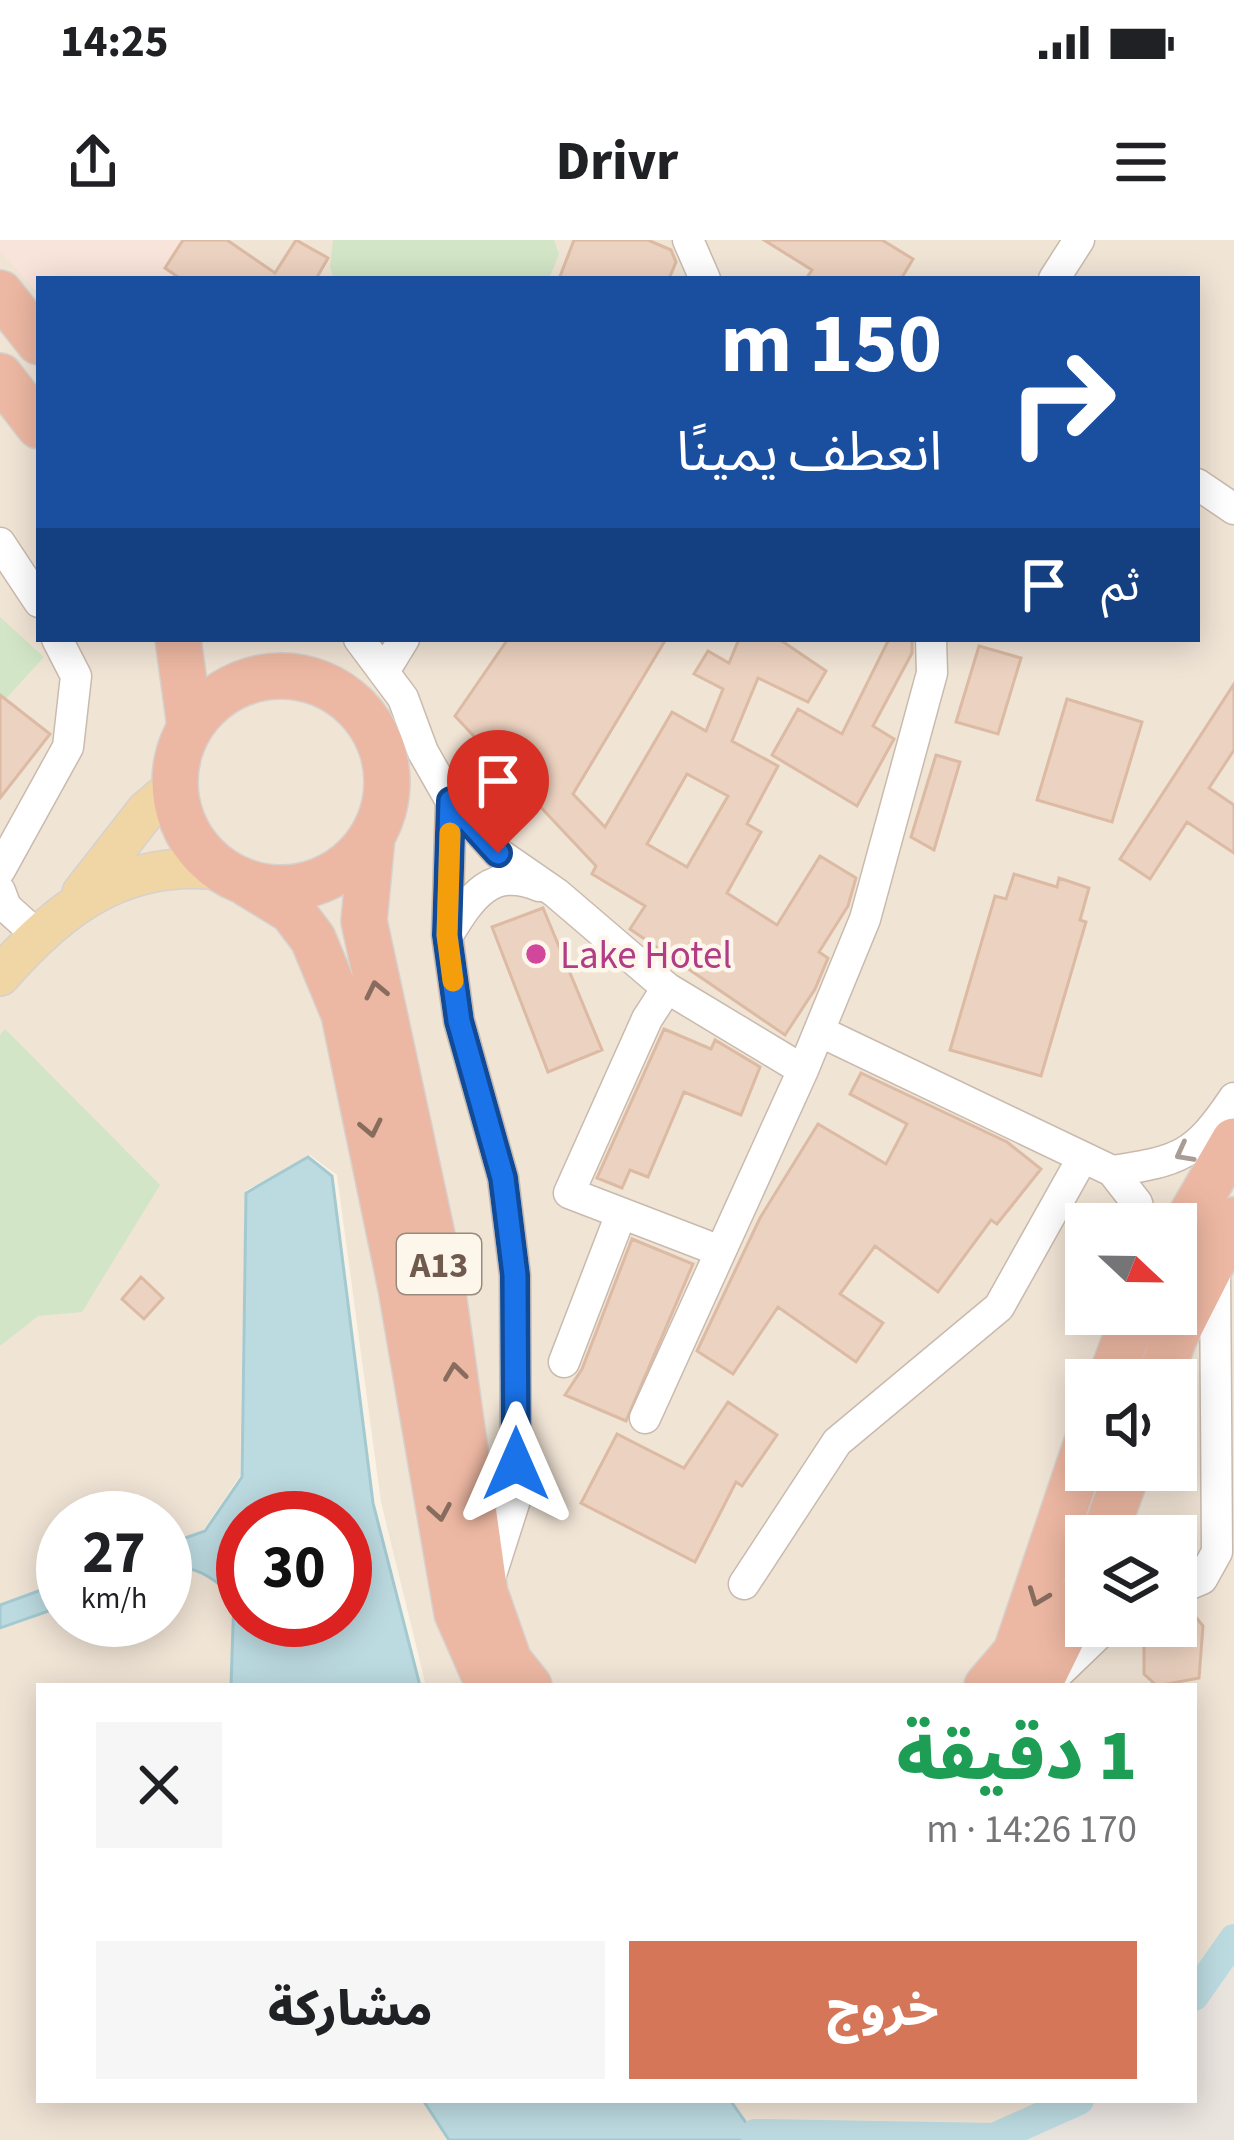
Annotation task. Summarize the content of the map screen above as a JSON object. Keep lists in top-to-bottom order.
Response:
{
  "streets": {
    "highway": ["A13"]
  },
  "places": ["Lake Hotel"],
  "north": "right",
  "page": {
    "status": "14:25",
    "header": "Drivr",
    "turn": ["150 m", "انعطف يمينًا"],
    "then": "ثم",
    "speed": "27 km/h",
    "limit": "30",
    "heading": ["1 دقيقة", "170 m · 14:26"],
    "buttons": ["خروج", "مشاركة"]
  }
}
